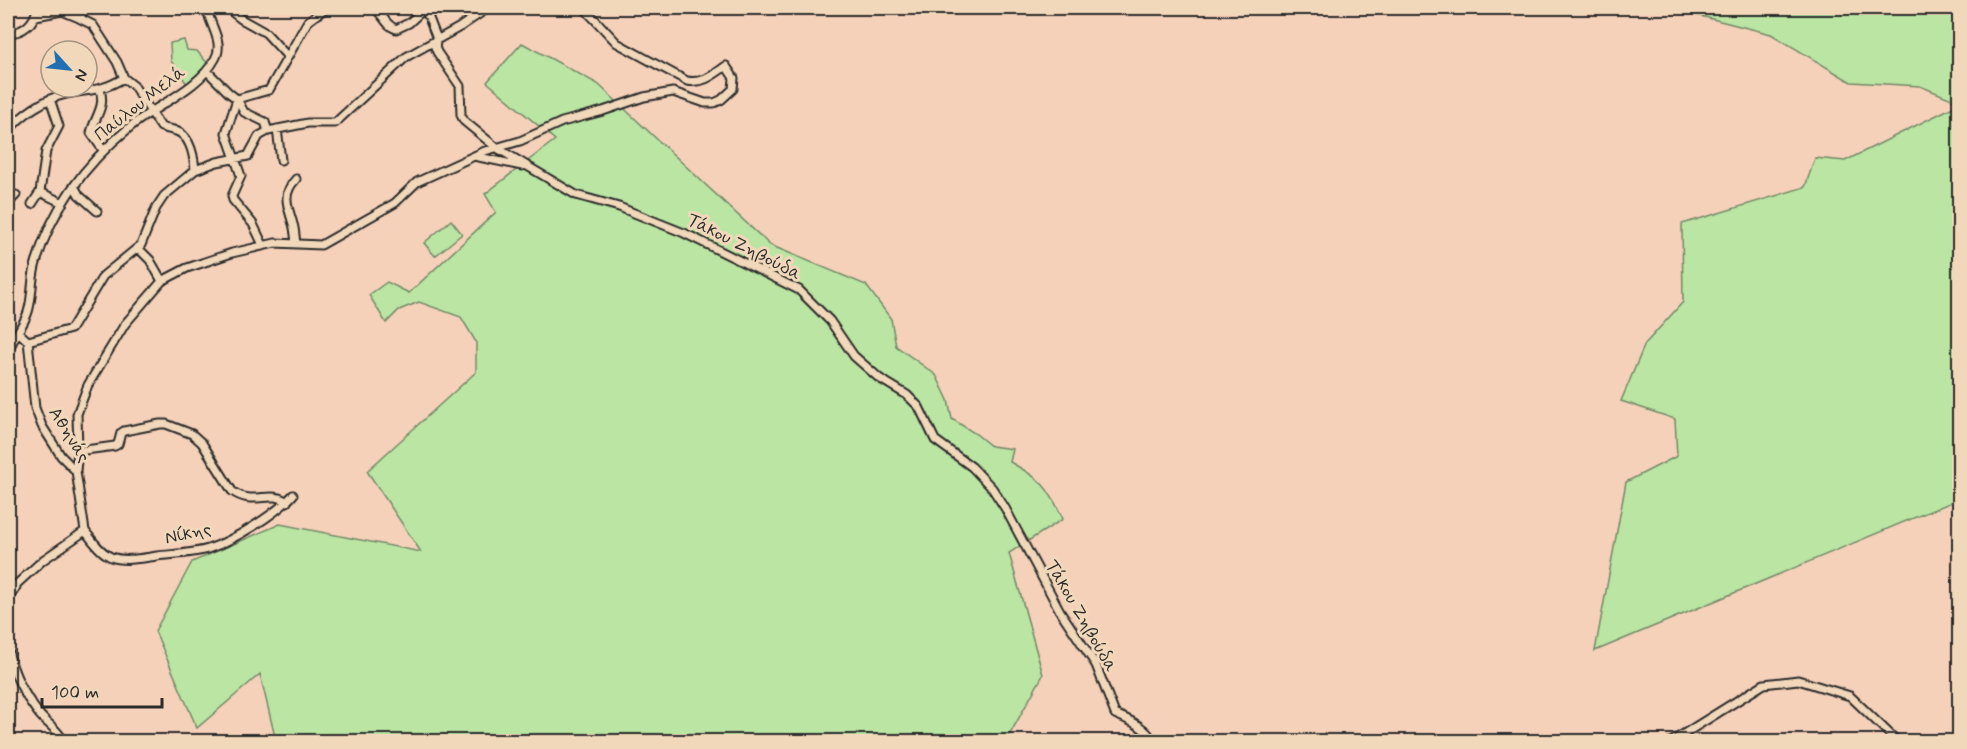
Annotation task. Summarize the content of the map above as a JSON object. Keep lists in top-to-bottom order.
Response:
{
  "streets": {
    "street": [
      "Παύλου Μελά",
      "Τάκου Ζηβούδα",
      "Αθηνάς",
      "Νίκης"
    ]
  },
  "crossings": [
    ["Αθηνάς", "Νίκης"]
  ],
  "scale_bar": "100 m",
  "north": "bottom right"
}
